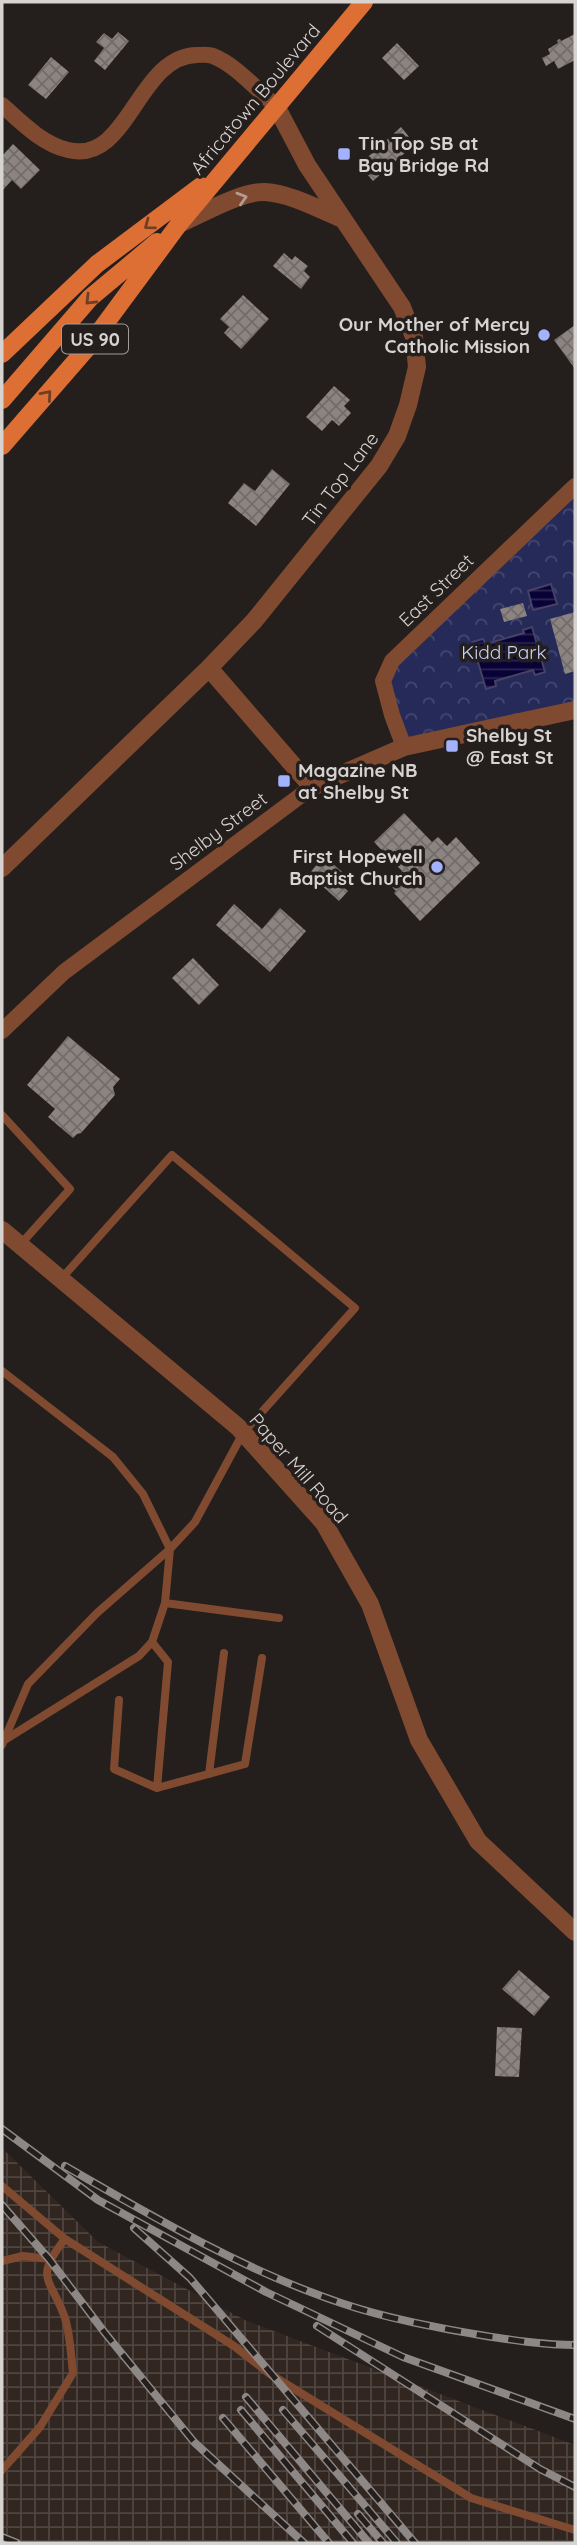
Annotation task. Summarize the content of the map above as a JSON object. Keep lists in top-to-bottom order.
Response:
{
  "streets": {
    "main road": ["Africatown Boulevard", "US 90"],
    "street": [
      "Tin Top Lane",
      "East Street",
      "Shelby Street",
      "Paper Mill Road"
    ]
  },
  "crossings": [
    ["Africatown Boulevard", "Tin Top Lane"],
    ["East Street", "Shelby Street"]
  ],
  "parks": ["Kidd Park"],
  "places": {
    "transit": ["Tin Top SB at Bay Bridge Rd", "Shelby St @ East St", "Magazine NB at Shelby St"],
    "other": ["Our Mother of Mercy Catholic Mission", "First Hopewell Baptist Church"]
  }
}
